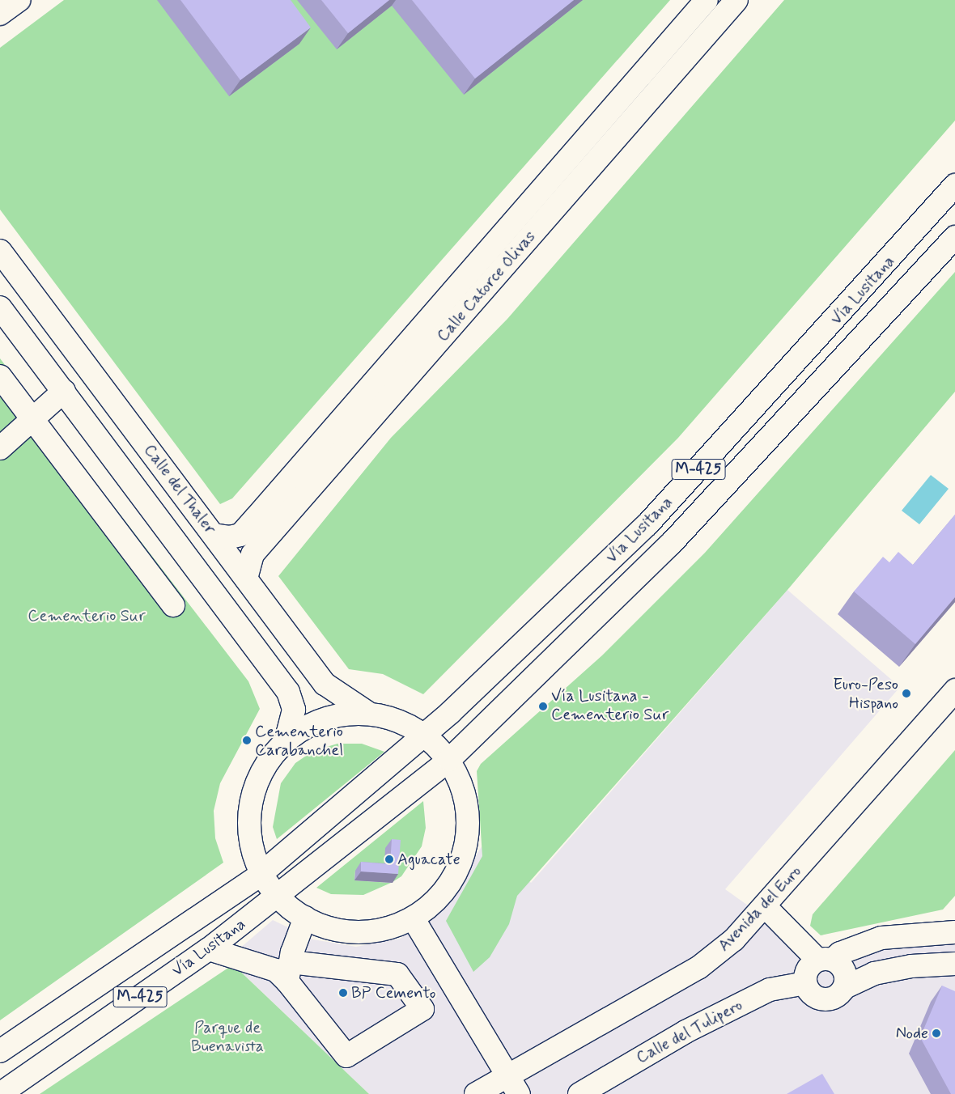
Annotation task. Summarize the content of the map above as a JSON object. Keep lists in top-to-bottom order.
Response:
{
  "streets": {
    "street": [
      "Calle Catorce Olivas",
      "Vía Lusitana",
      "M-425",
      "Calle del Thaler",
      "Avenida del Euro",
      "Calle del Tulipero"
    ]
  },
  "crossings": [
    ["Calle Catorce Olivas", "Calle del Thaler"],
    ["Vía Lusitana", "M-425"]
  ],
  "parks": ["Cementerio Sur", "Parque de Buenavista"],
  "places": [
    "Euro-Peso Hispano",
    "Vía Lusitana - Cementerio Sur",
    "Cementerio Carabanchel",
    "Aguacate",
    "BP Cemento",
    "Node"
  ]
}
